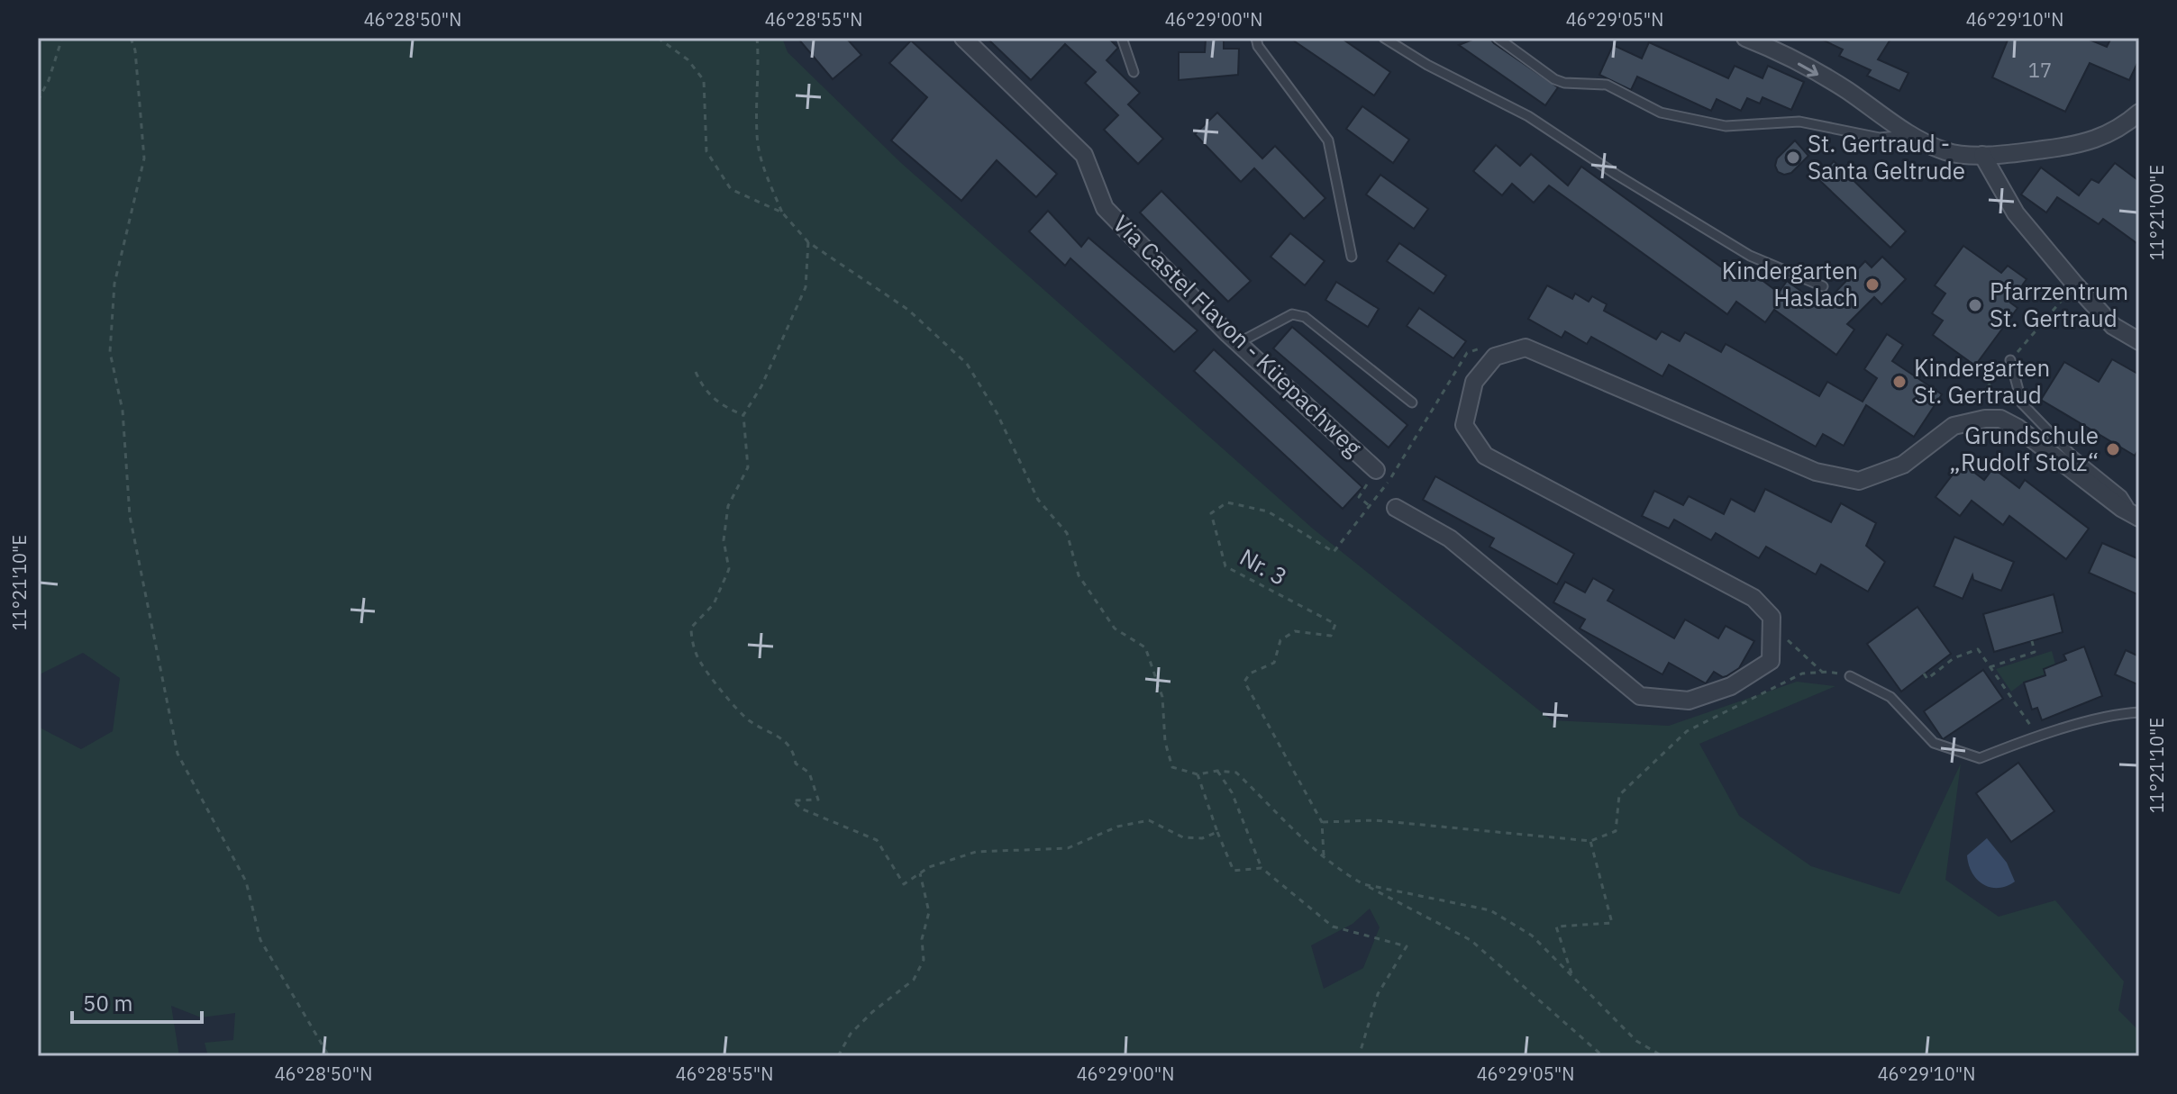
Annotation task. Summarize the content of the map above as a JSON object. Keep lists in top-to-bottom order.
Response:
{
  "streets": {
    "street": ["Via Castel Flavon - Küepachweg"],
    "path": ["Nr. 3"]
  },
  "places": [
    "St. Gertraud - Santa Geltrude",
    "Kindergarten Haslach",
    "Pfarrzentrum St. Gertraud",
    "Kindergarten St. Gertraud",
    "Grundschule „Rudolf Stolz“"
  ],
  "house_numbers": ["17"],
  "scale_bar": "50 m",
  "coordinates": [
    "46°28'50\"N",
    "46°28'55\"N",
    "46°29'00\"N",
    "46°29'05\"N",
    "46°29'10\"N",
    "11°21'00\"E",
    "11°21'10\"E"
  ]
}
